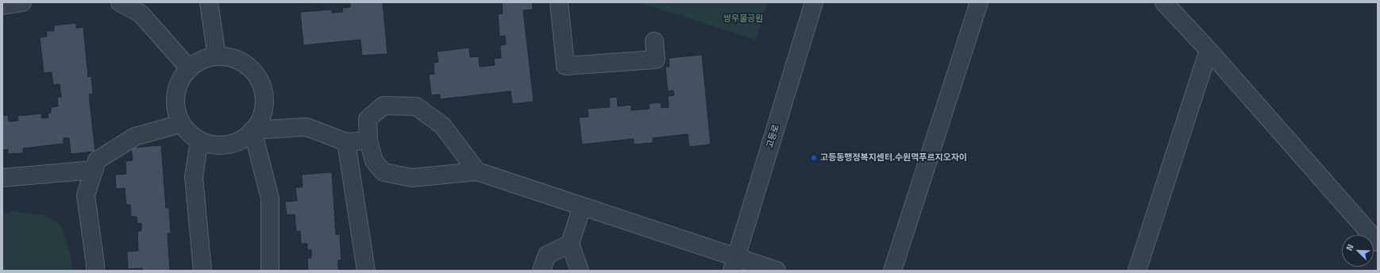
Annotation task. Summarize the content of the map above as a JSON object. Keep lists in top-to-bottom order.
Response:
{
  "streets": {
    "street": ["고등로"]
  },
  "parks": ["쌍우물공원"],
  "places": ["고등동행정복지센터.수원역푸르지오자이"],
  "north": "top left"
}
